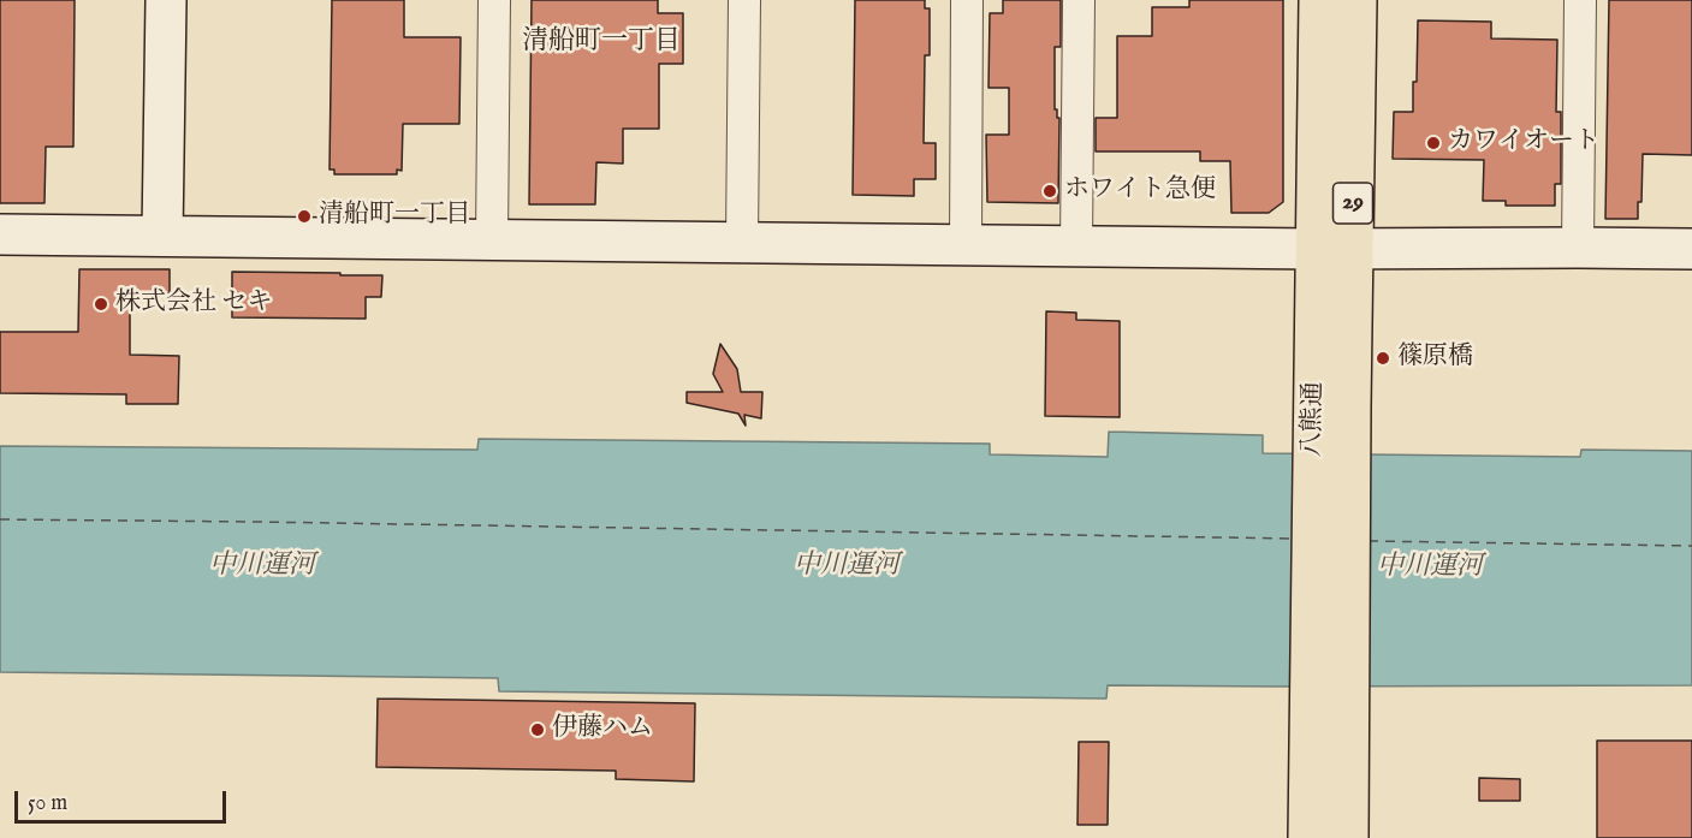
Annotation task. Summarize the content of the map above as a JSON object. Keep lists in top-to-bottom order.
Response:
{
  "streets": {
    "main road": ["29", "八熊通"]
  },
  "districts": ["清船町一丁目"],
  "water": ["中川運河"],
  "places": [
    "カワイオート",
    "ホワイト急便",
    "清船町一丁目",
    "株式会社 セキ",
    "篠原橋",
    "伊藤ハム"
  ],
  "scale_bar": "50 m"
}
